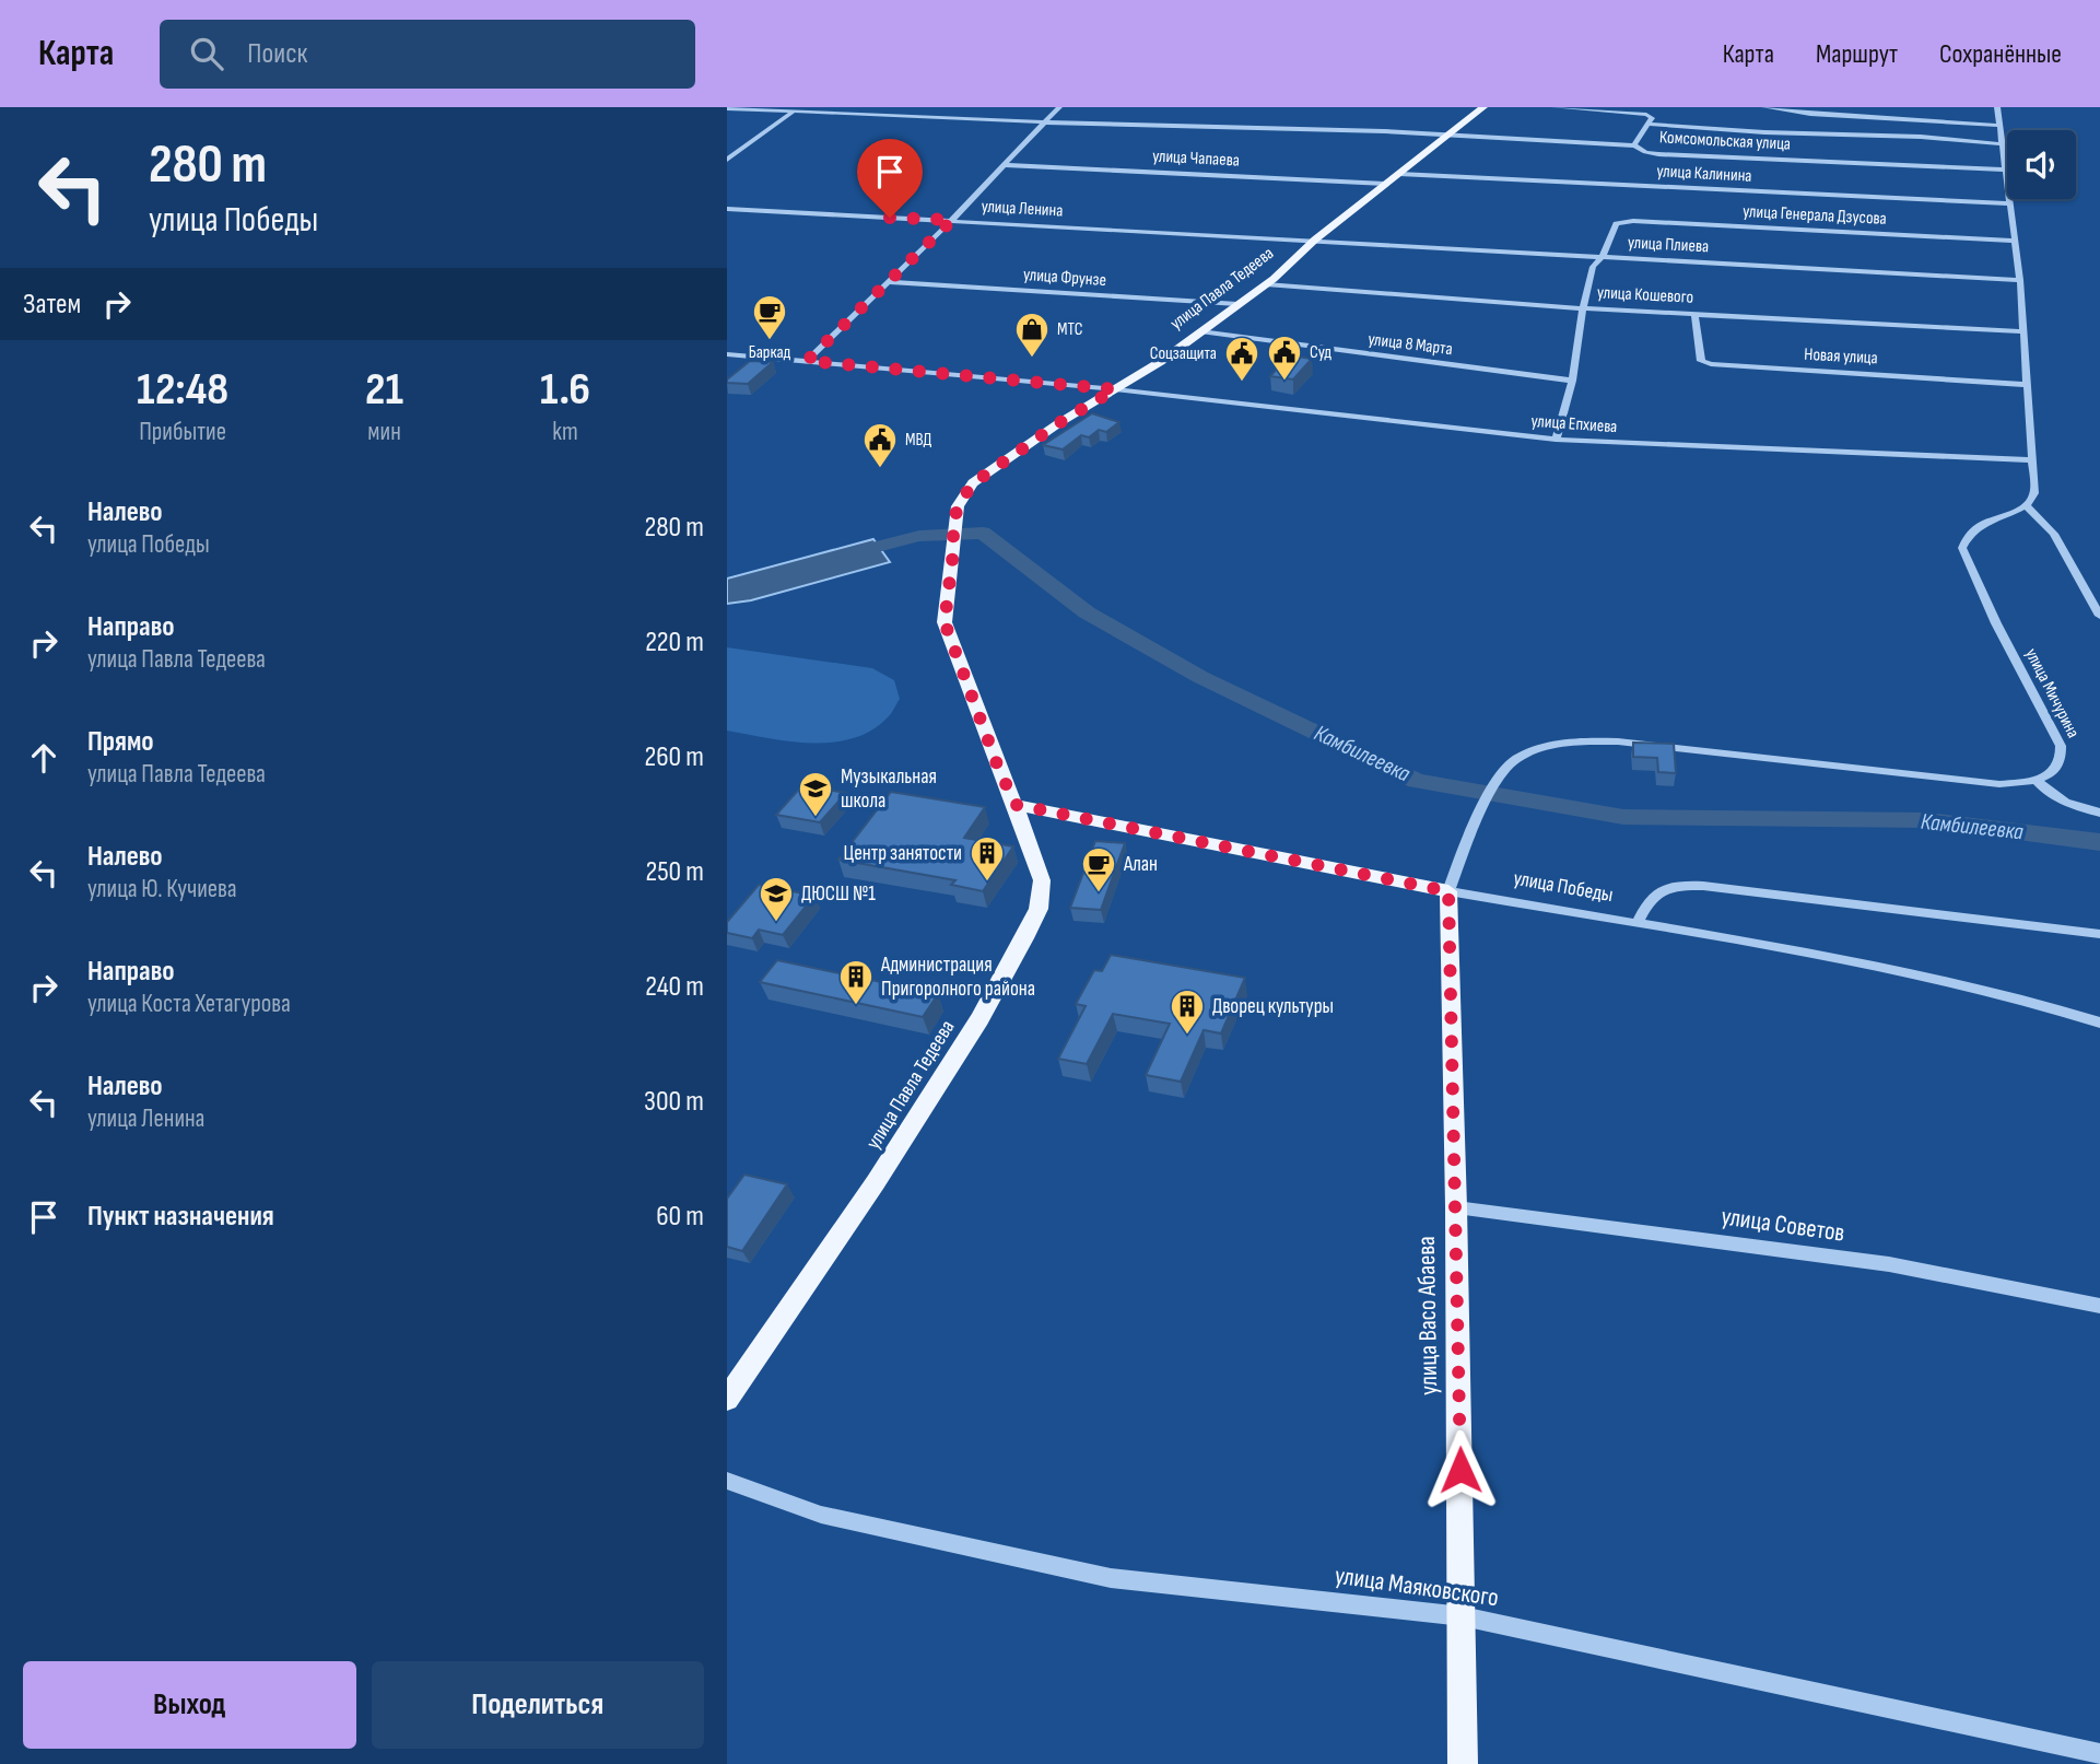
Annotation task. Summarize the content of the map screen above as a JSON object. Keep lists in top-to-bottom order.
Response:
{
  "streets": {
    "main road": ["улица Павла Тедеева", "улица Победы", "улица Васо Абаева"],
    "street": [
      "Комсомольская улица",
      "улица Чапаева",
      "улица Калинина",
      "улица Ленина",
      "улица Генерала Дзусова",
      "улица Плиева",
      "улица Фрунзе",
      "улица Кошевого",
      "улица 8 Марта",
      "Новая улица",
      "улица Епхиева",
      "улица Мичурина",
      "улица Советов",
      "улица Маяковского"
    ]
  },
  "crossings": [
    ["Комсомольская улица", "улица Павла Тедеева"],
    ["улица Чапаева", "улица Павла Тедеева"],
    ["улица Калинина", "улица Павла Тедеева"],
    ["улица Ленина", "улица Плиева"],
    ["улица Ленина", "улица Павла Тедеева"],
    ["улица Плиева", "улица Павла Тедеева"],
    ["улица Фрунзе", "улица Павла Тедеева"],
    ["улица Павла Тедеева", "улица Кошевого"],
    ["улица Павла Тедеева", "улица 8 Марта"],
    ["улица Павла Тедеева", "улица Епхиева"],
    ["улица Павла Тедеева", "улица Победы"],
    ["улица Кошевого", "Новая улица"],
    ["улица Победы", "улица Васо Абаева"],
    ["улица Советов", "улица Васо Абаева"],
    ["улица Васо Абаева", "улица Маяковского"]
  ],
  "water": ["Камбилеевка"],
  "places": {
    "cafe": ["Баркад", "Алан"],
    "shop": ["МТС"],
    "public building": ["Суд", "Соцзащита", "МВД"],
    "school or university": ["Музыкальная школа", "ДЮСШ №1"],
    "building": ["Центр занятости", "Администрация Пригоролного района", "Дворец культуры"]
  },
  "page": {
    "header": "Карта",
    "search": "Поиск",
    "nav": ["Карта", "Маршрут", "Сохранённые"],
    "turn": ["280 m", "улица Победы"],
    "then": "Затем",
    "eta": [
      "12:48",
      "Прибытие",
      "21",
      "мин",
      "1.6",
      "km"
    ],
    "list": [
      {
        "name": "Налево",
        "note": "улица Победы",
        "value": "280 m"
      },
      {
        "name": "Направо",
        "note": "улица Павла Тедеева",
        "value": "220 m"
      },
      {
        "name": "Прямо",
        "note": "улица Павла Тедеева",
        "value": "260 m"
      },
      {
        "name": "Налево",
        "note": "улица Ю. Кучиева",
        "value": "250 m"
      },
      {
        "name": "Направо",
        "note": "улица Коста Хетагурова",
        "value": "240 m"
      },
      {
        "name": "Налево",
        "note": "улица Ленина",
        "value": "300 m"
      },
      {
        "name": "Пункт назначения",
        "value": "60 m"
      }
    ],
    "buttons": ["Выход", "Поделиться"]
  }
}
